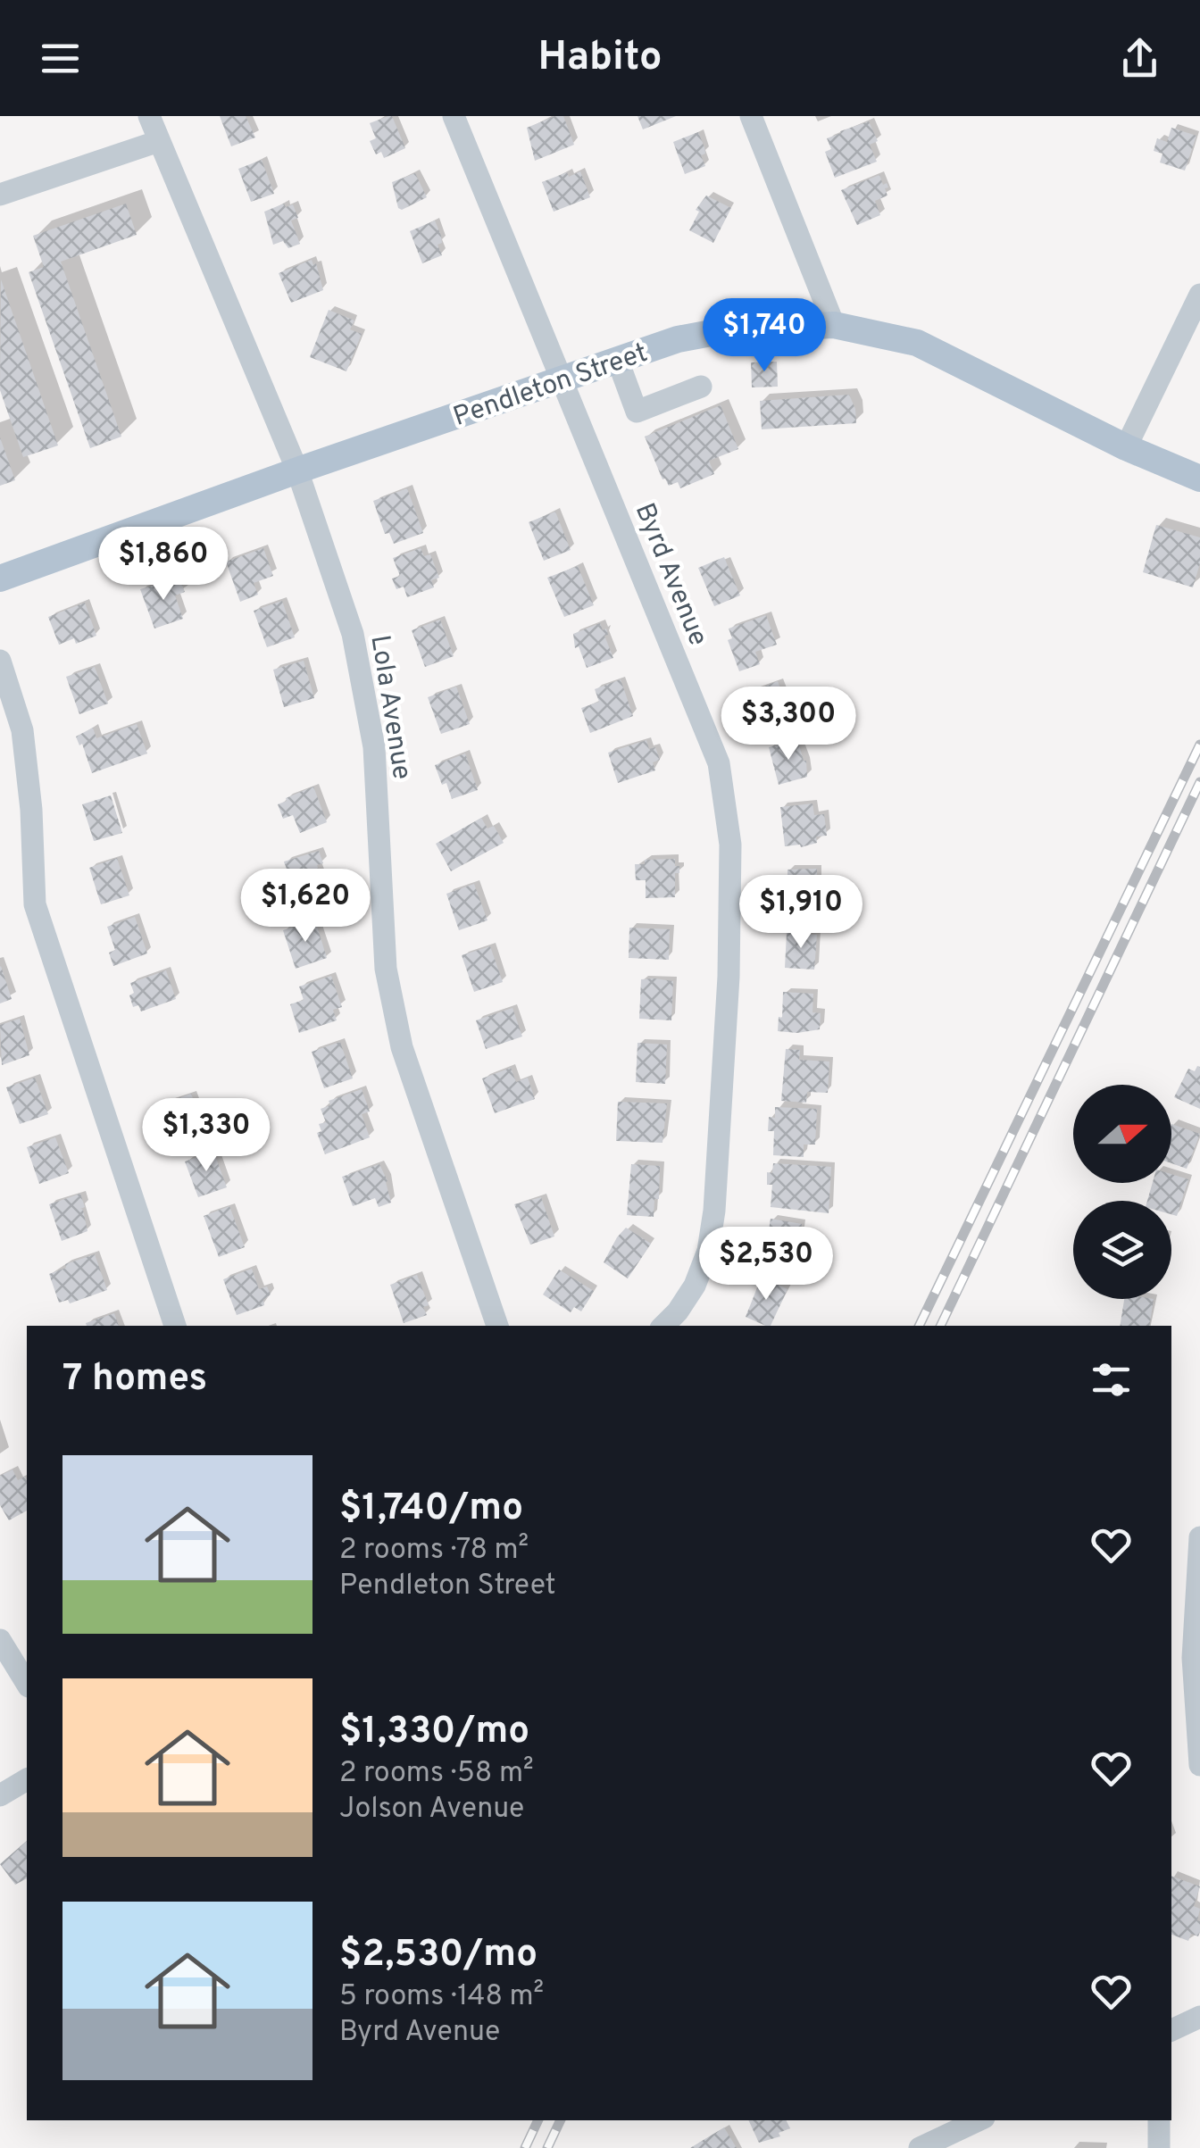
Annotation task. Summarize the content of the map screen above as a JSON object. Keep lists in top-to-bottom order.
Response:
{
  "streets": {
    "main road": ["Pendleton Street"],
    "street": ["Byrd Avenue", "Lola Avenue"]
  },
  "crossings": [
    ["Pendleton Street", "Byrd Avenue"],
    ["Pendleton Street", "Lola Avenue"]
  ],
  "north": "right",
  "page": {
    "header": "Habito",
    "price": [
      "$1,740",
      "$1,860",
      "$3,300",
      "$1,620",
      "$1,910",
      "$1,330",
      "$2,530"
    ],
    "heading": "7 homes",
    "list": [
      {
        "name": "$1,740/mo",
        "note": "2 rooms · 78 m² · Pendleton Street"
      },
      {
        "name": "$1,330/mo",
        "note": "2 rooms · 58 m² · Jolson Avenue"
      },
      {
        "name": "$2,530/mo",
        "note": "5 rooms · 148 m² · Byrd Avenue"
      }
    ]
  }
}
